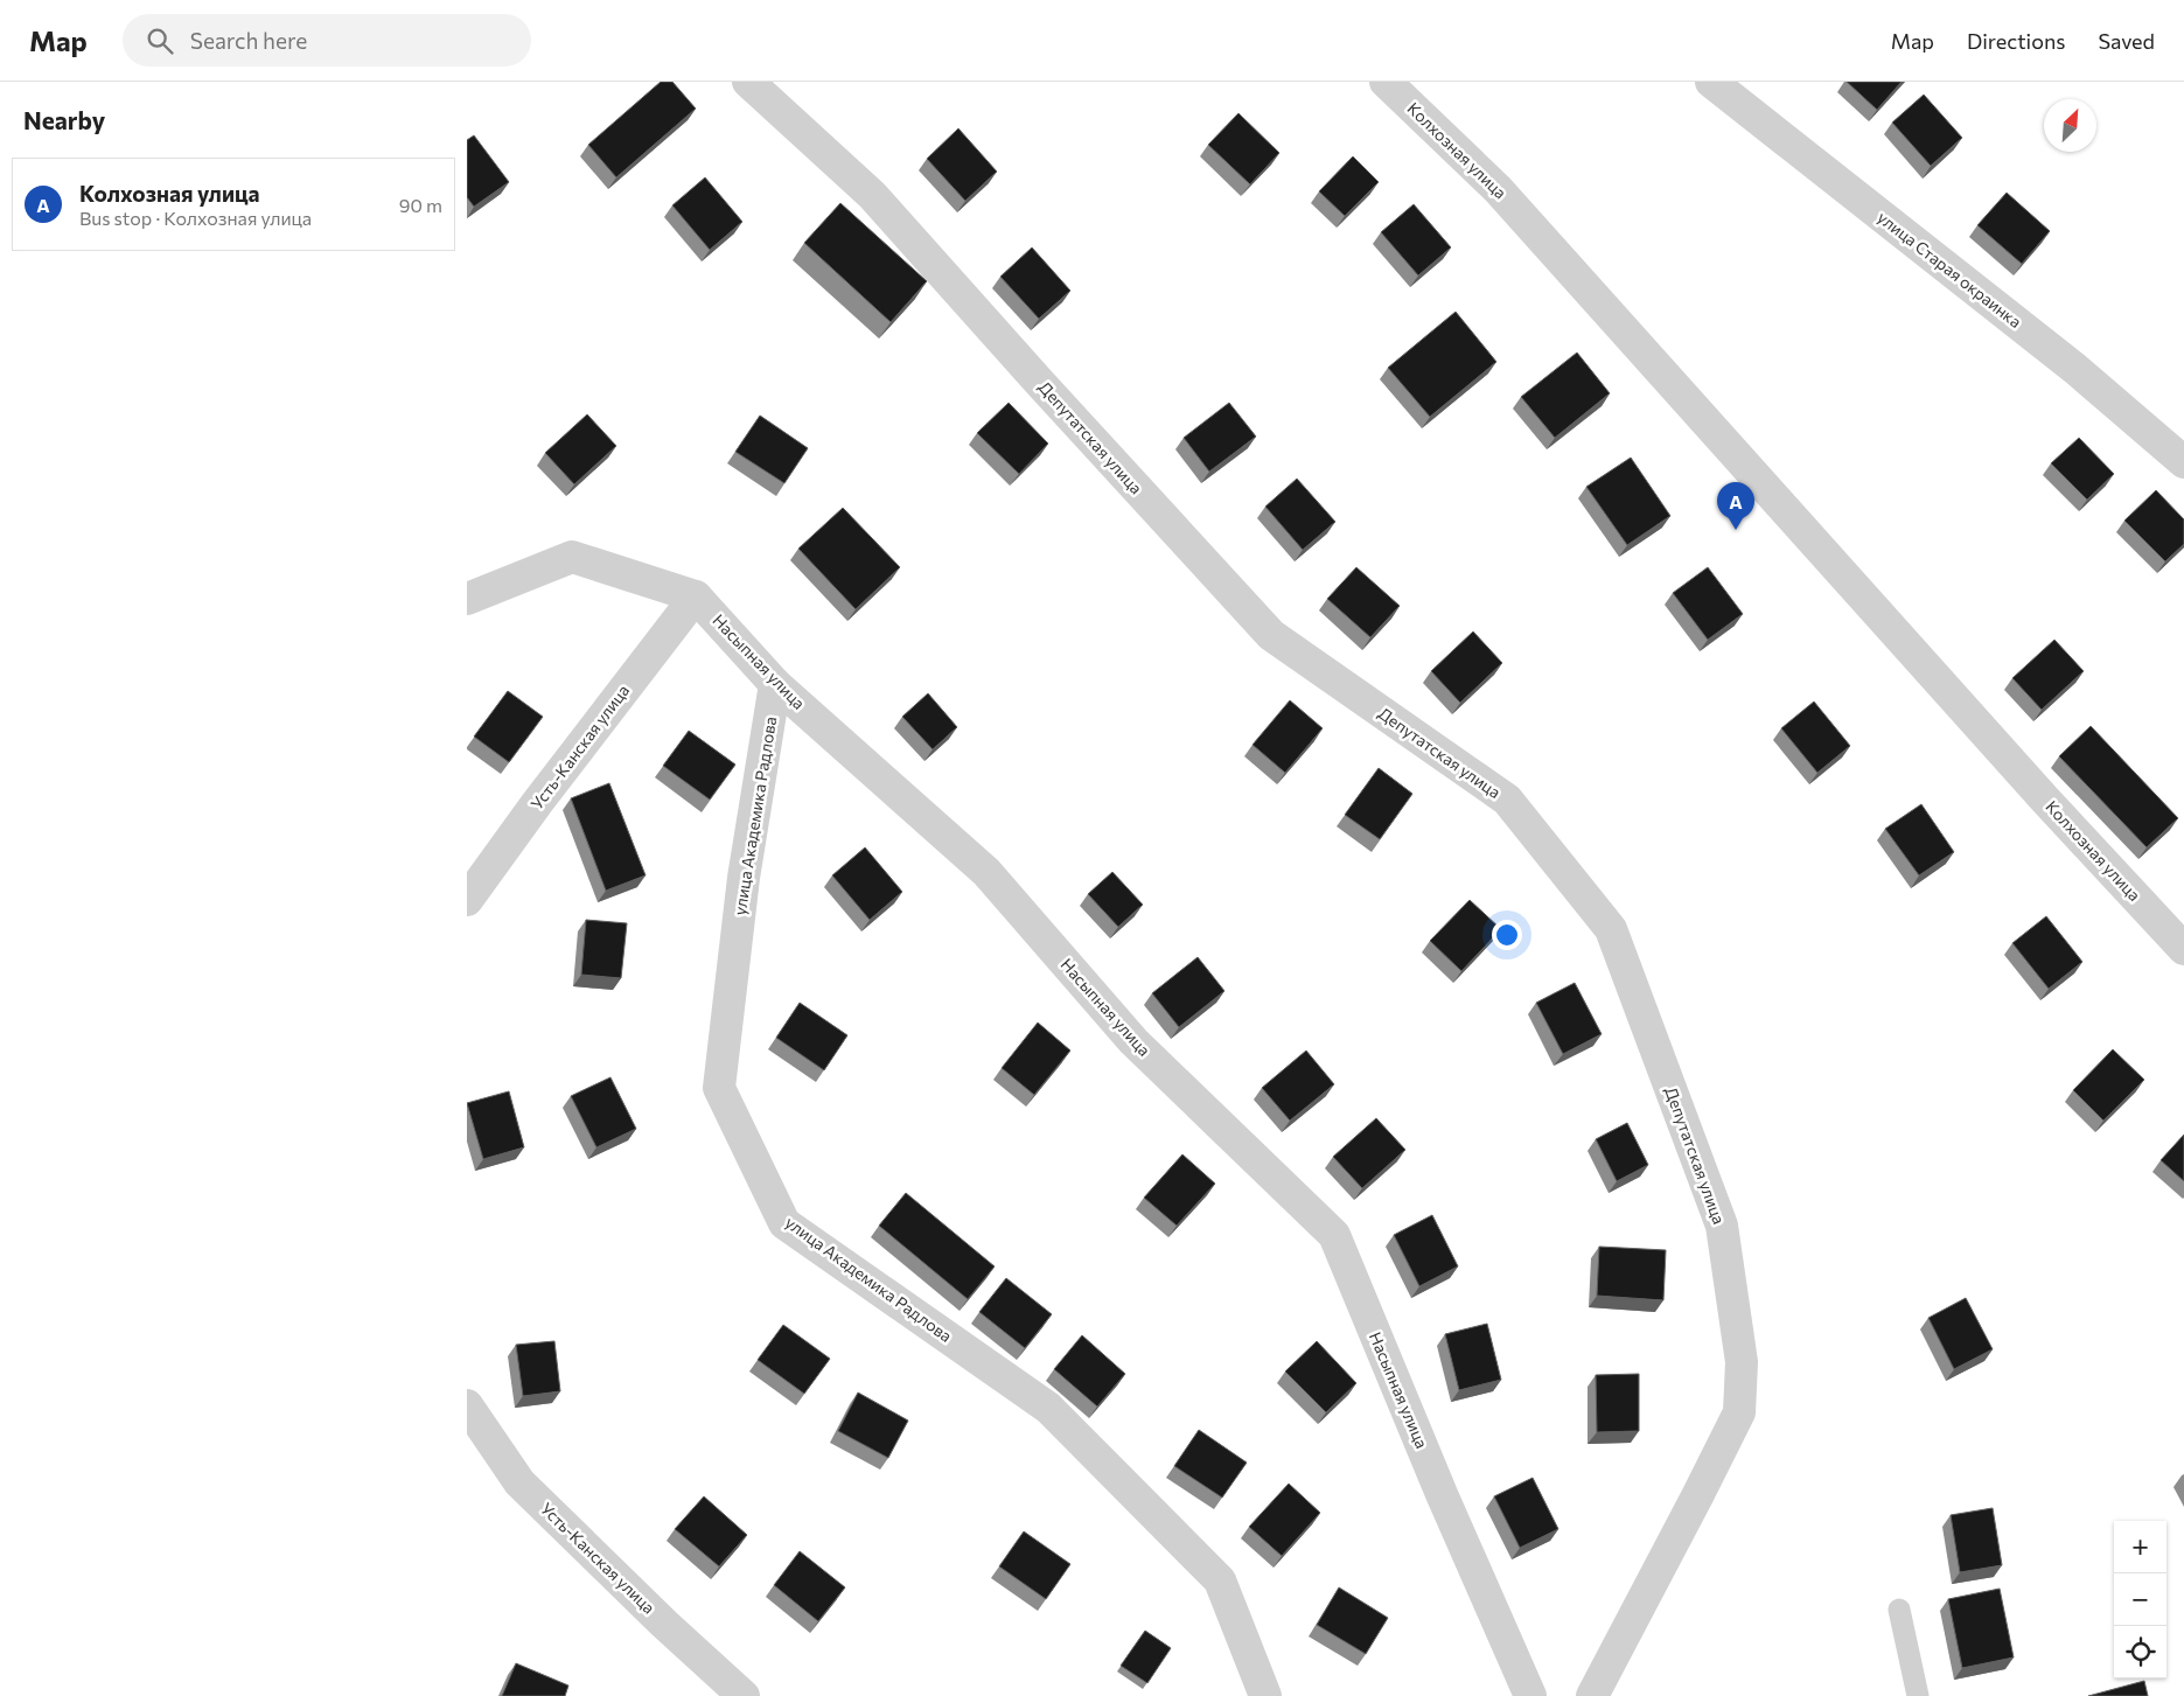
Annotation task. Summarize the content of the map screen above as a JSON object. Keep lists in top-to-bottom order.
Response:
{
  "streets": {
    "street": [
      "Колхозная улица",
      "улица Старая окраинка",
      "Депутатская улица",
      "Насыпная улица",
      "Усть-Канская улица",
      "улица Академика Радлова"
    ]
  },
  "crossings": [
    ["Насыпная улица", "Усть-Канская улица"],
    ["Насыпная улица", "улица Академика Радлова"]
  ],
  "north": "top right",
  "page": {
    "header": "Map",
    "search": "Search here",
    "nav": ["Map", "Directions", "Saved"],
    "heading": "Nearby",
    "list": [
      {
        "mark": "A",
        "name": "Колхозная улица",
        "note": "Bus stop · Колхозная улица",
        "value": "90 m"
      }
    ],
    "pins": "A",
    "map_buttons": ["+", "−"]
  }
}
